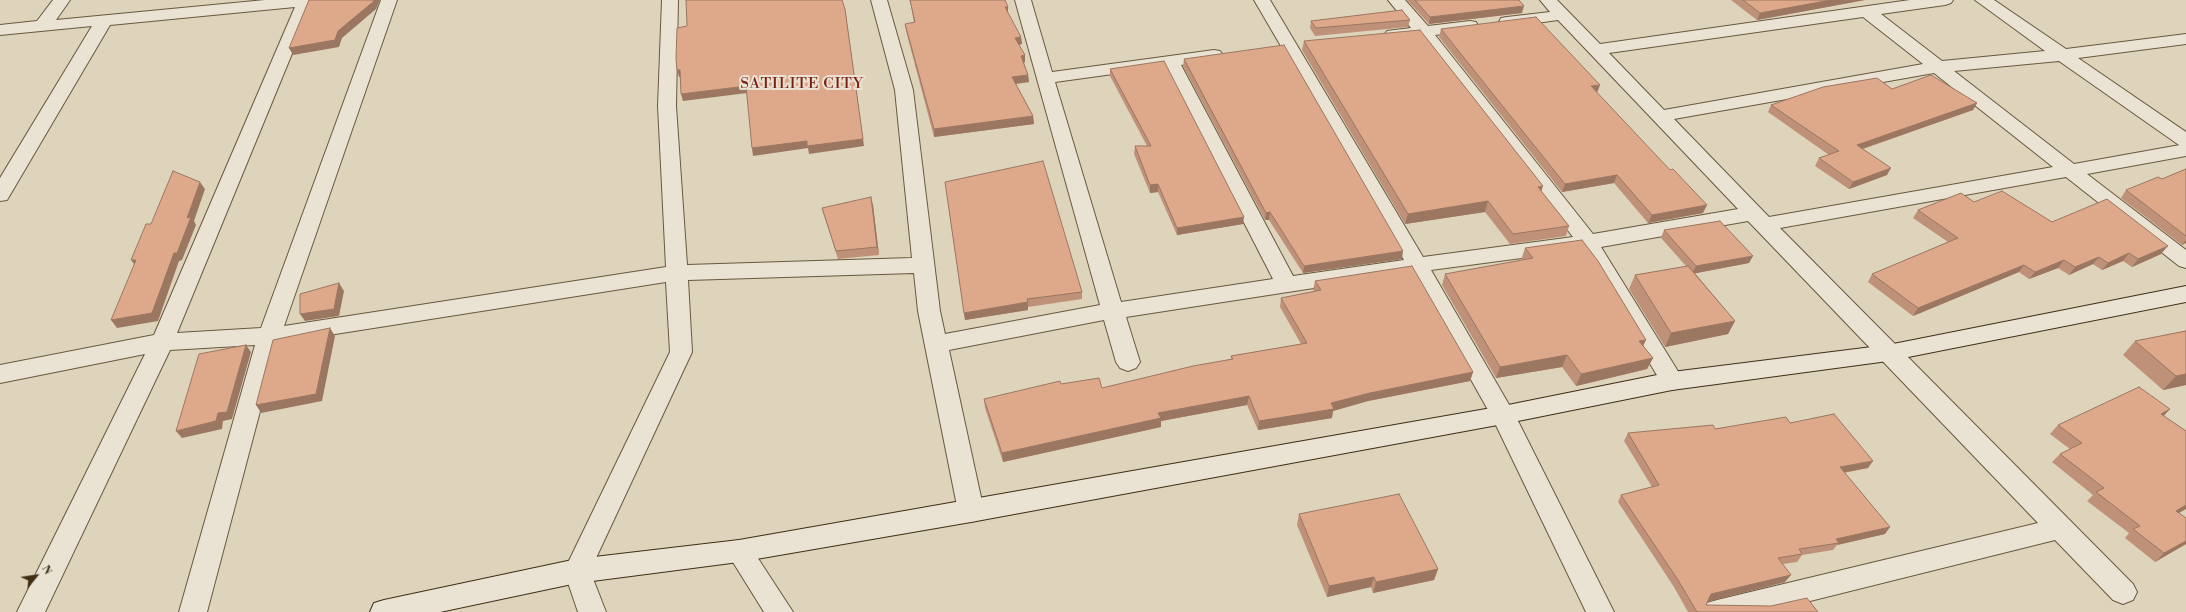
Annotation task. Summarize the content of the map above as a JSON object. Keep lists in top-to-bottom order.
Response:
{
  "districts": ["SATILITE CITY"],
  "north": "top right"
}
